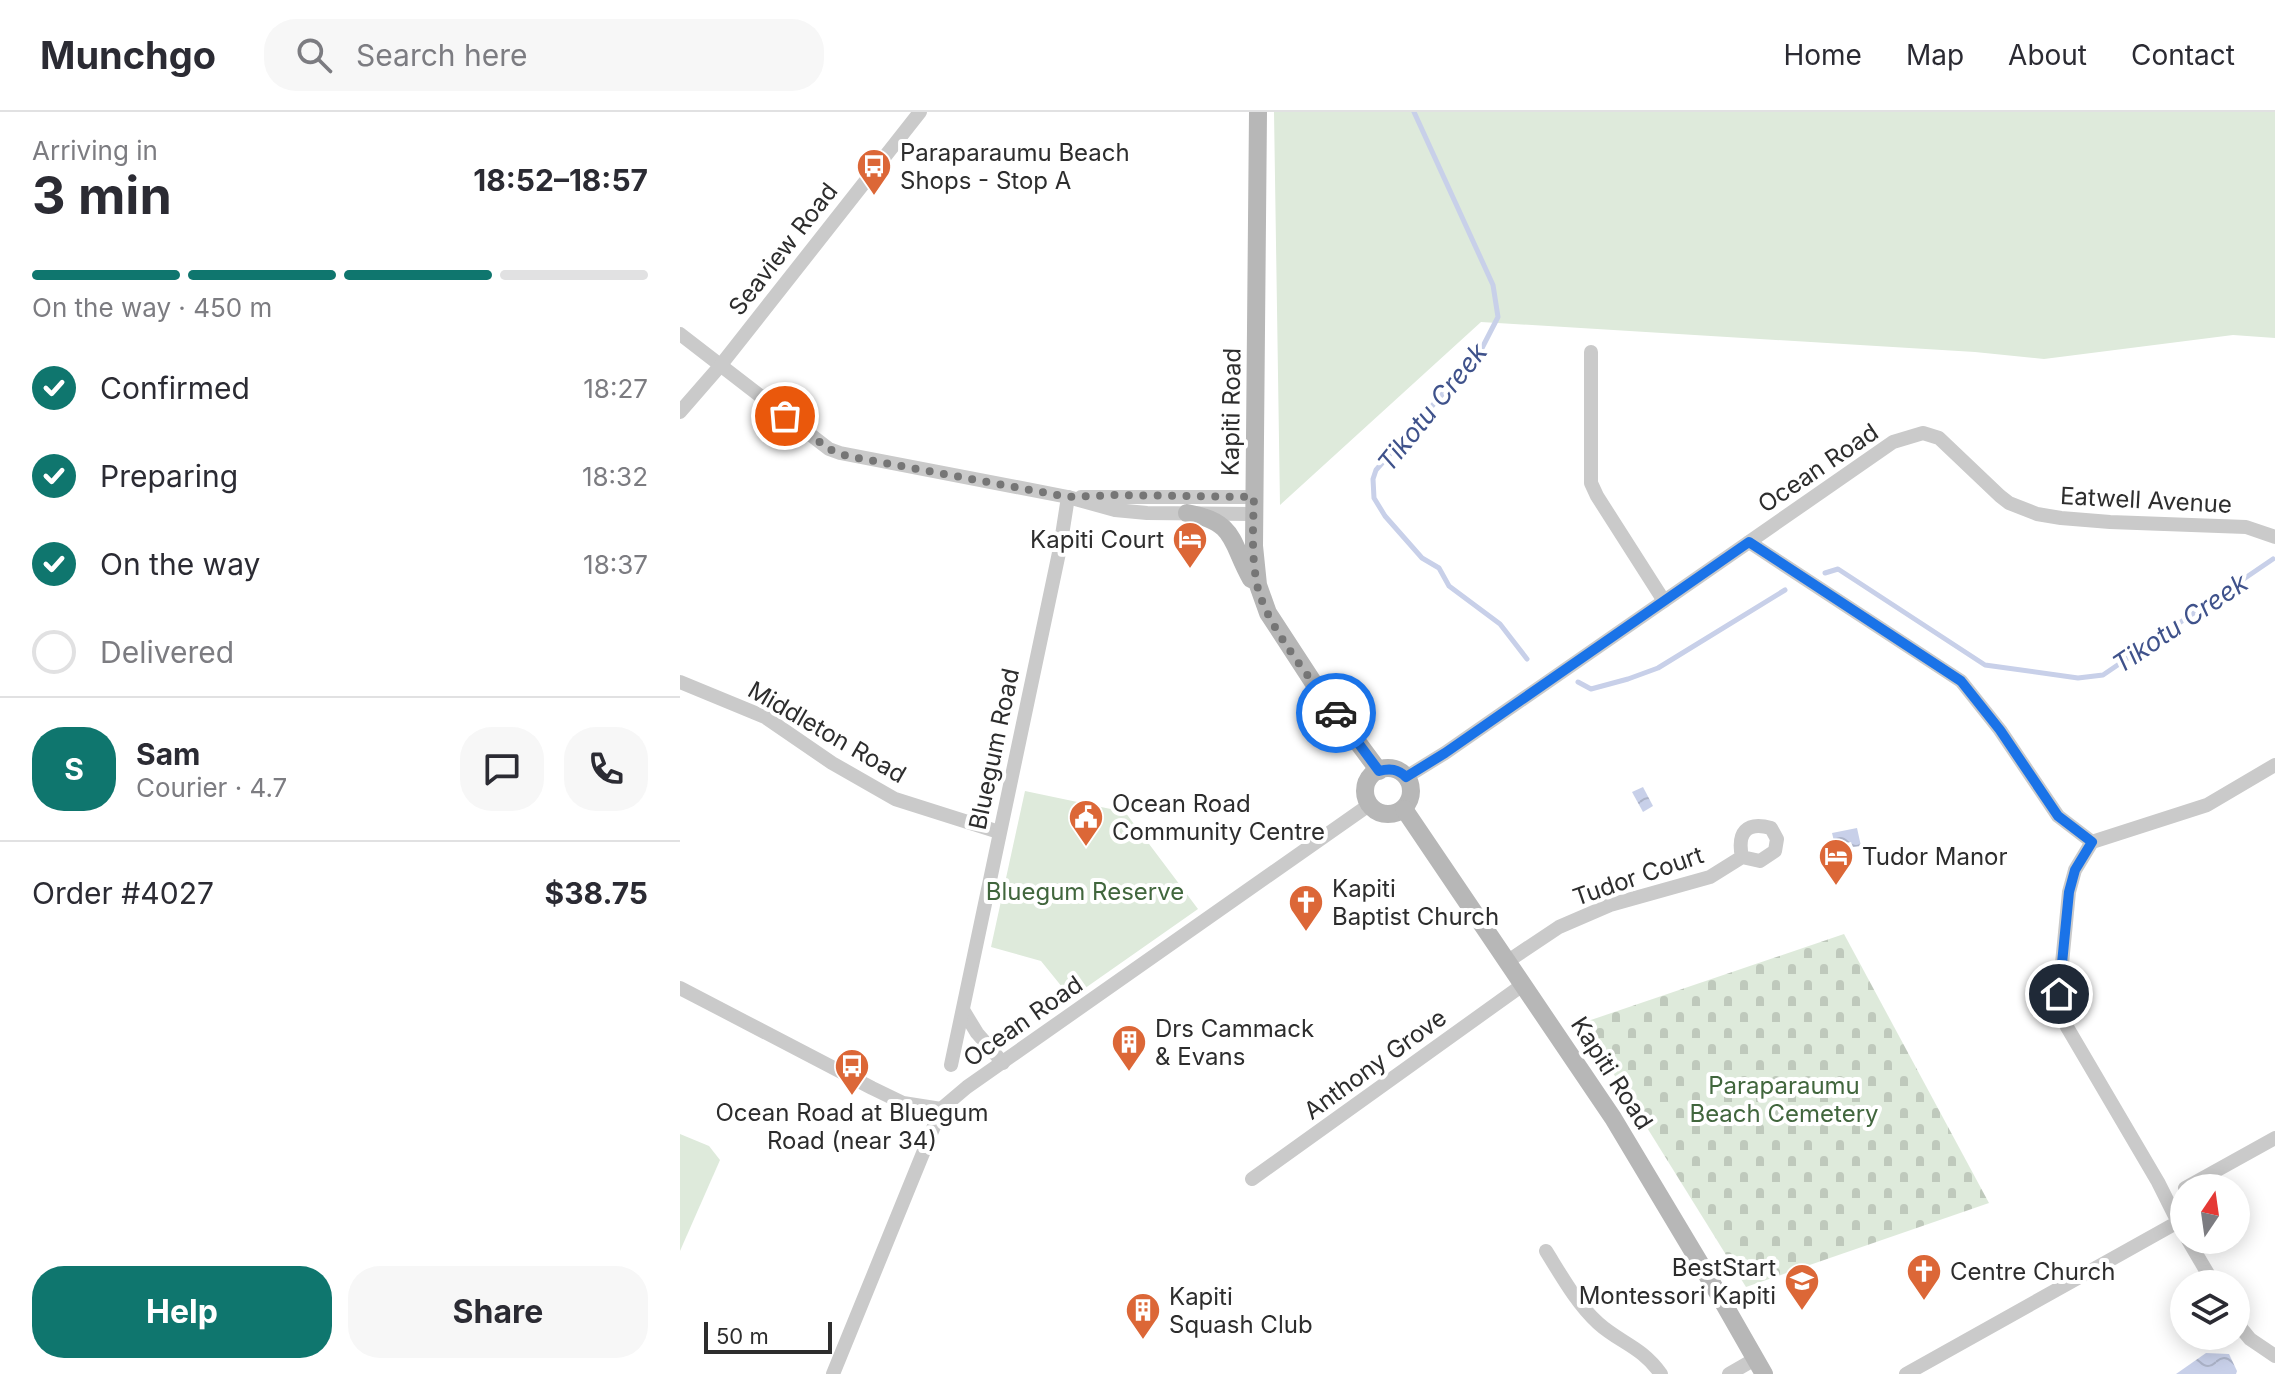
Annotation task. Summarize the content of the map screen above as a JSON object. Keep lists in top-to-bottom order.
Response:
{
  "streets": {
    "main road": ["Kapiti Road"],
    "street": [
      "Seaview Road",
      "Ocean Road",
      "Eatwell Avenue",
      "Middleton Road",
      "Bluegum Road",
      "Tudor Court",
      "Anthony Grove"
    ]
  },
  "crossings": [
    ["Kapiti Road", "Ocean Road"],
    ["Kapiti Road", "Tudor Court"],
    ["Kapiti Road", "Anthony Grove"],
    ["Ocean Road", "Eatwell Avenue"],
    ["Middleton Road", "Bluegum Road"]
  ],
  "water": ["Tikotu Creek"],
  "parks": ["Bluegum Reserve", "Paraparaumu Beach Cemetery"],
  "places": {
    "bus stop": ["Paraparaumu Beach Shops - Stop A", "Ocean Road at Bluegum Road (near 34)"],
    "hotel": ["Kapiti Court", "Tudor Manor"],
    "public building": ["Ocean Road Community Centre"],
    "church": ["Kapiti Baptist Church", "Centre Church"],
    "building": ["Drs Cammack & Evans", "Kapiti Squash Club"],
    "school or university": ["BestStart Montessori Kapiti"]
  },
  "scale_bar": "50 m",
  "north": "top",
  "page": {
    "header": "Munchgo",
    "search": "Search here",
    "nav": [
      "Home",
      "Map",
      "About",
      "Contact"
    ],
    "heading": ["3 min", "Arriving in", "18:52–18:57"],
    "panel": [
      "Sam",
      "Courier · 4.7",
      "Order #4027",
      "$38.75"
    ],
    "bar": "On the way · 450 m",
    "list": [
      ["Confirmed", "18:27"],
      ["Preparing", "18:32"],
      ["On the way", "18:37"],
      "Delivered"
    ],
    "round": "S",
    "buttons": ["Help", "Share"],
    "scale": "50 m"
  }
}
